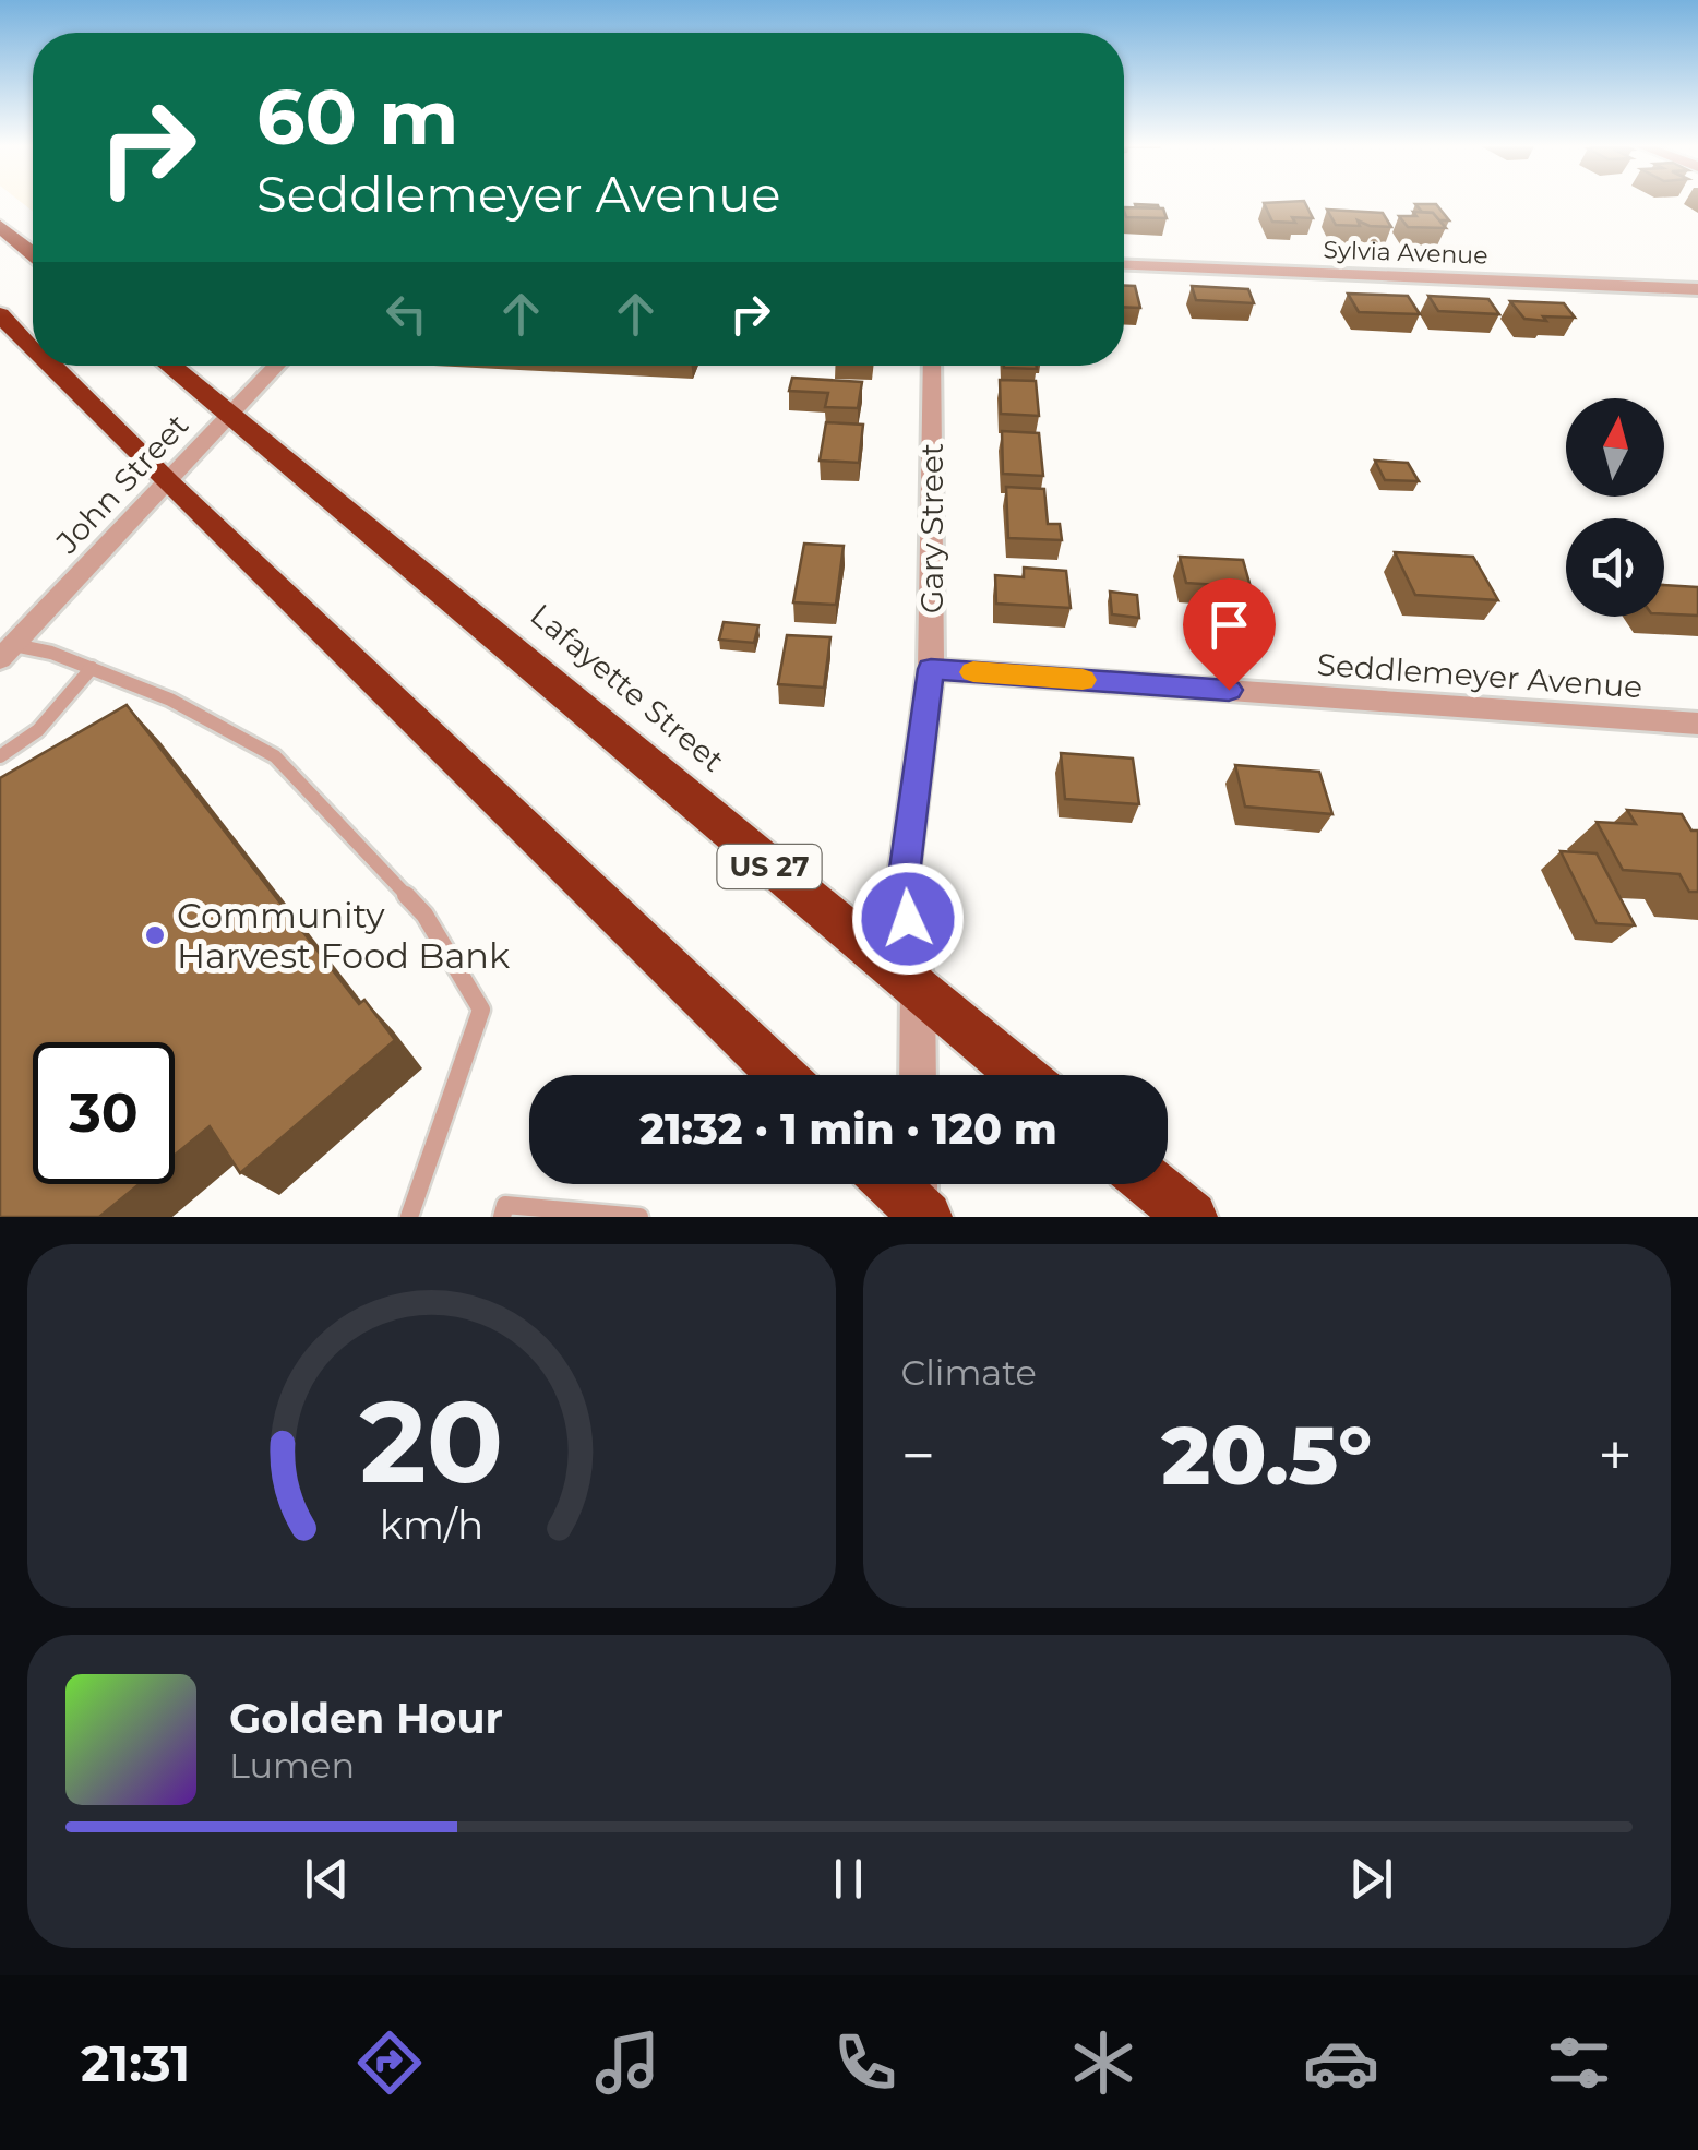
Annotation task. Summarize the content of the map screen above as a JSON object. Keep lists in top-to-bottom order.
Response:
{
  "streets": {
    "highway": ["Lafayette Street", "US 27"],
    "street": [
      "Sylvia Avenue",
      "John Street",
      "Gary Street",
      "Seddlemeyer Avenue"
    ]
  },
  "crossings": [
    ["John Street", "Lafayette Street"],
    ["Gary Street", "Seddlemeyer Avenue"],
    ["Gary Street", "Lafayette Street"]
  ],
  "places": ["Community Harvest Food Bank"],
  "north": "top",
  "page": {
    "turn": ["60 m", "Seddlemeyer Avenue"],
    "limit": "30",
    "trip": "21:32 · 1 min · 120 m",
    "tile": "Climate",
    "heat": ["−", "20.5°", "+"],
    "song": ["Golden Hour", "Lumen"],
    "tabs": "21:31",
    "gauge": ["20", "km/h"]
  }
}
